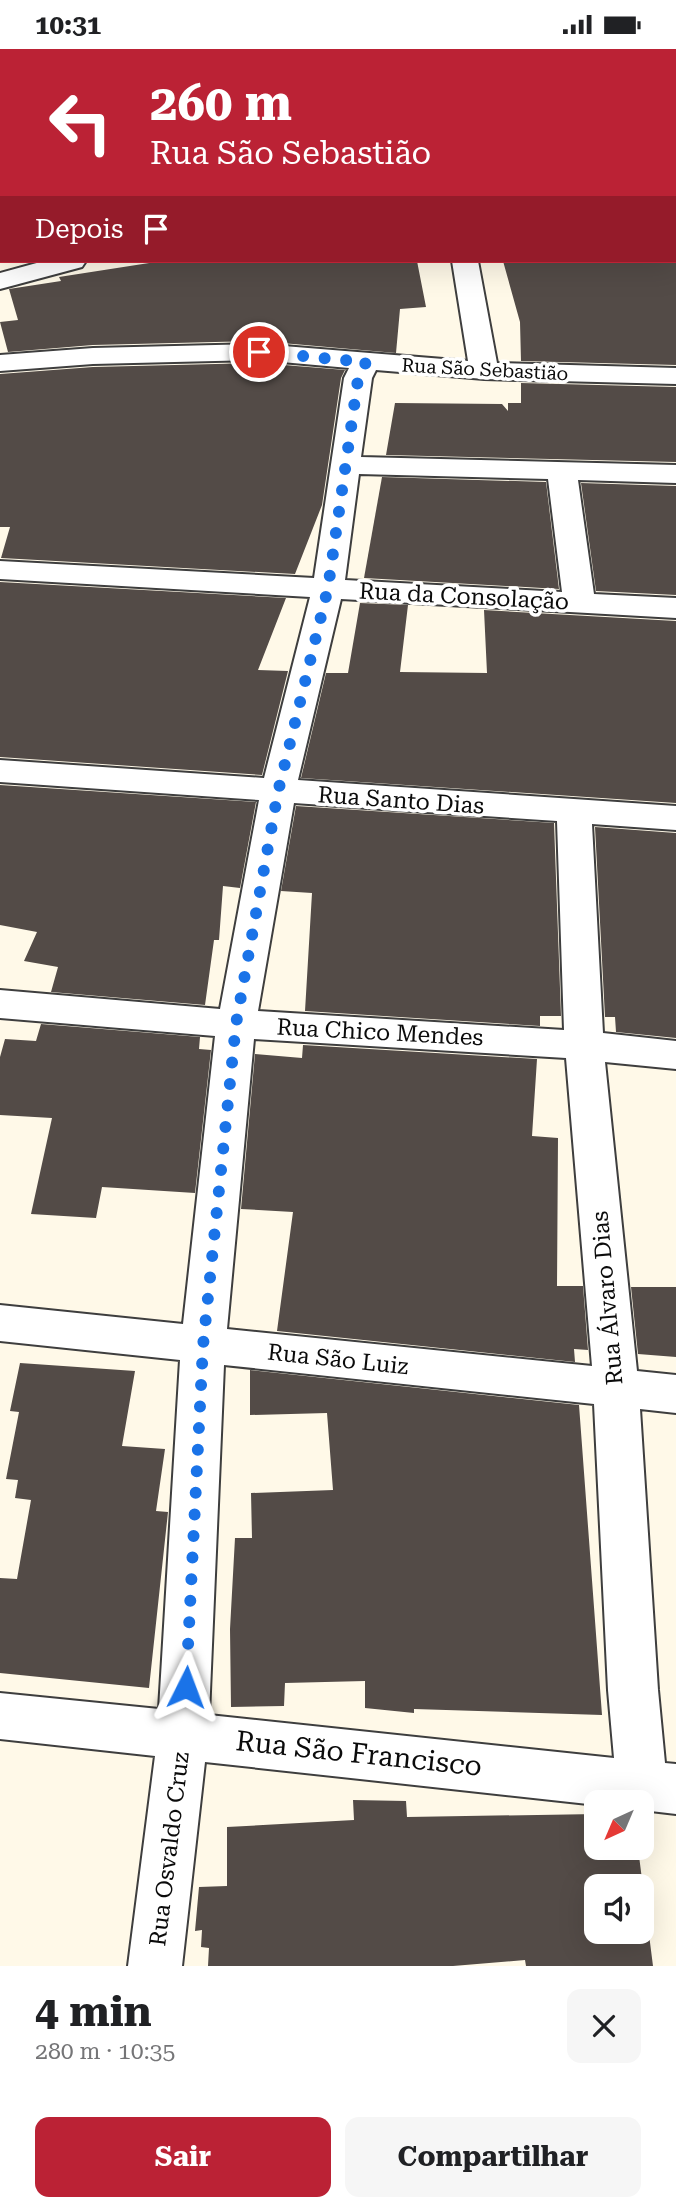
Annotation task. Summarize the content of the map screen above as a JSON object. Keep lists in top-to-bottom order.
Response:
{
  "streets": {
    "street": [
      "Rua São Sebastião",
      "Rua da Consolação",
      "Rua Santo Dias",
      "Rua Chico Mendes",
      "Rua Álvaro Dias",
      "Rua São Luiz",
      "Rua São Francisco",
      "Rua Osvaldo Cruz"
    ]
  },
  "crossings": [
    ["Rua São Sebastião", "Rua Osvaldo Cruz"],
    ["Rua da Consolação", "Rua Osvaldo Cruz"],
    ["Rua Santo Dias", "Rua Álvaro Dias"],
    ["Rua Santo Dias", "Rua Osvaldo Cruz"],
    ["Rua Chico Mendes", "Rua Álvaro Dias"],
    ["Rua Chico Mendes", "Rua Osvaldo Cruz"],
    ["Rua Álvaro Dias", "Rua São Luiz"],
    ["Rua Álvaro Dias", "Rua São Francisco"],
    ["Rua São Luiz", "Rua Osvaldo Cruz"],
    ["Rua São Francisco", "Rua Osvaldo Cruz"]
  ],
  "north": "bottom left",
  "page": {
    "status": "10:31",
    "turn": ["260 m", "Rua São Sebastião"],
    "then": "Depois",
    "heading": ["4 min", "280 m · 10:35"],
    "buttons": ["Sair", "Compartilhar"]
  }
}
